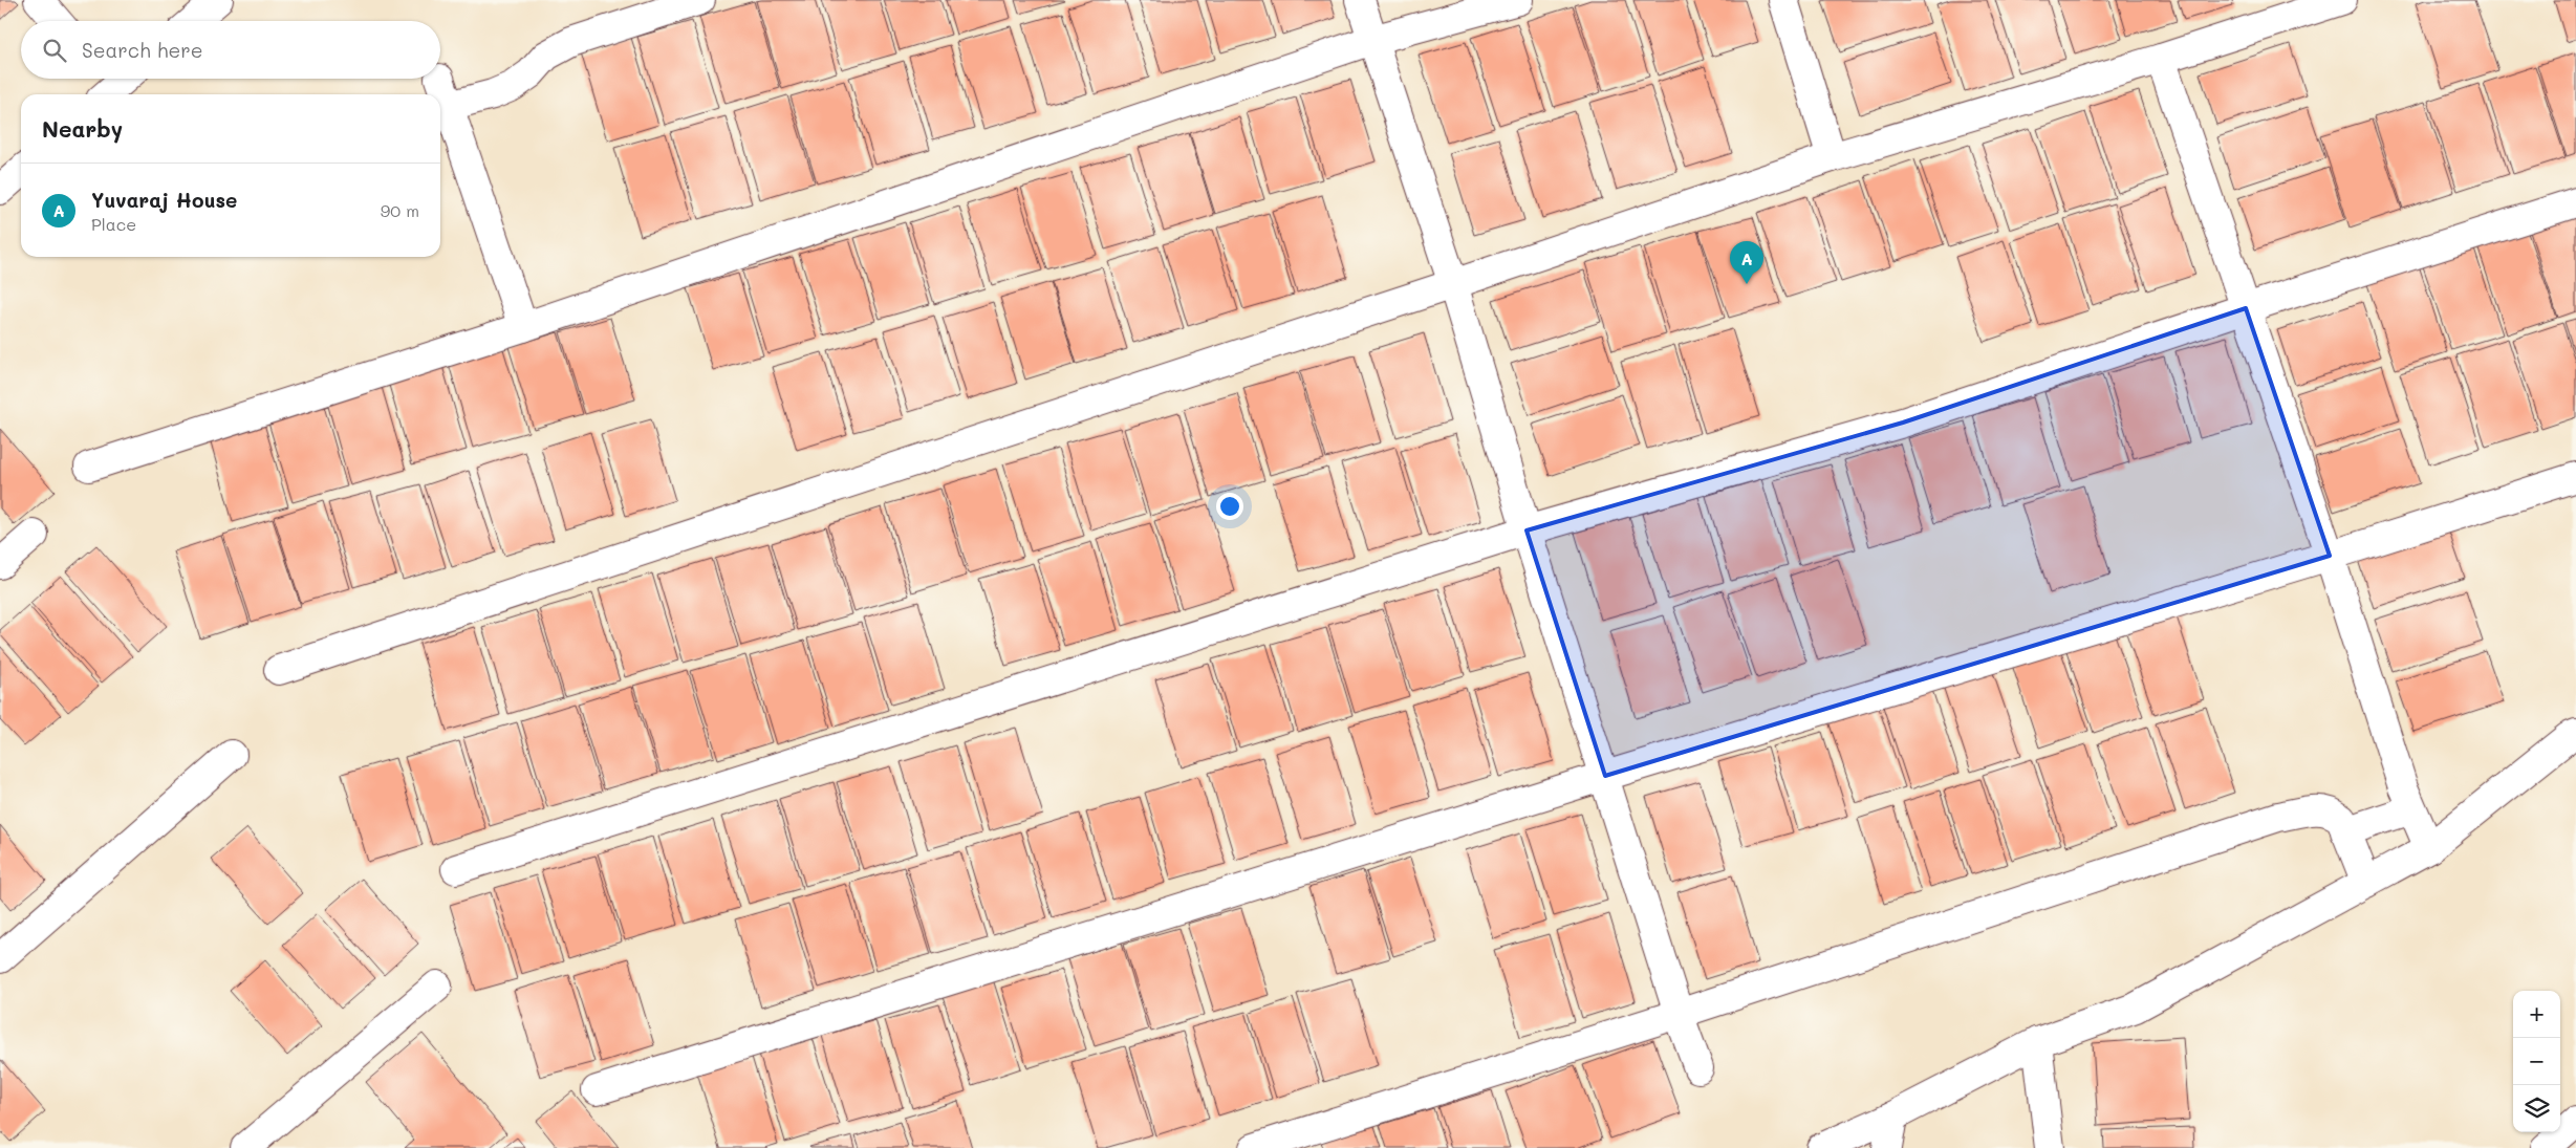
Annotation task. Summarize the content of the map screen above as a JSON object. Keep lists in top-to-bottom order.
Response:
{
  "page": {
    "search": "Search here",
    "heading": "Nearby",
    "list": [
      {
        "mark": "A",
        "name": "Yuvaraj House",
        "note": "Place",
        "value": "90 m"
      }
    ],
    "pins": "A",
    "map_buttons": ["+", "−"]
  }
}
